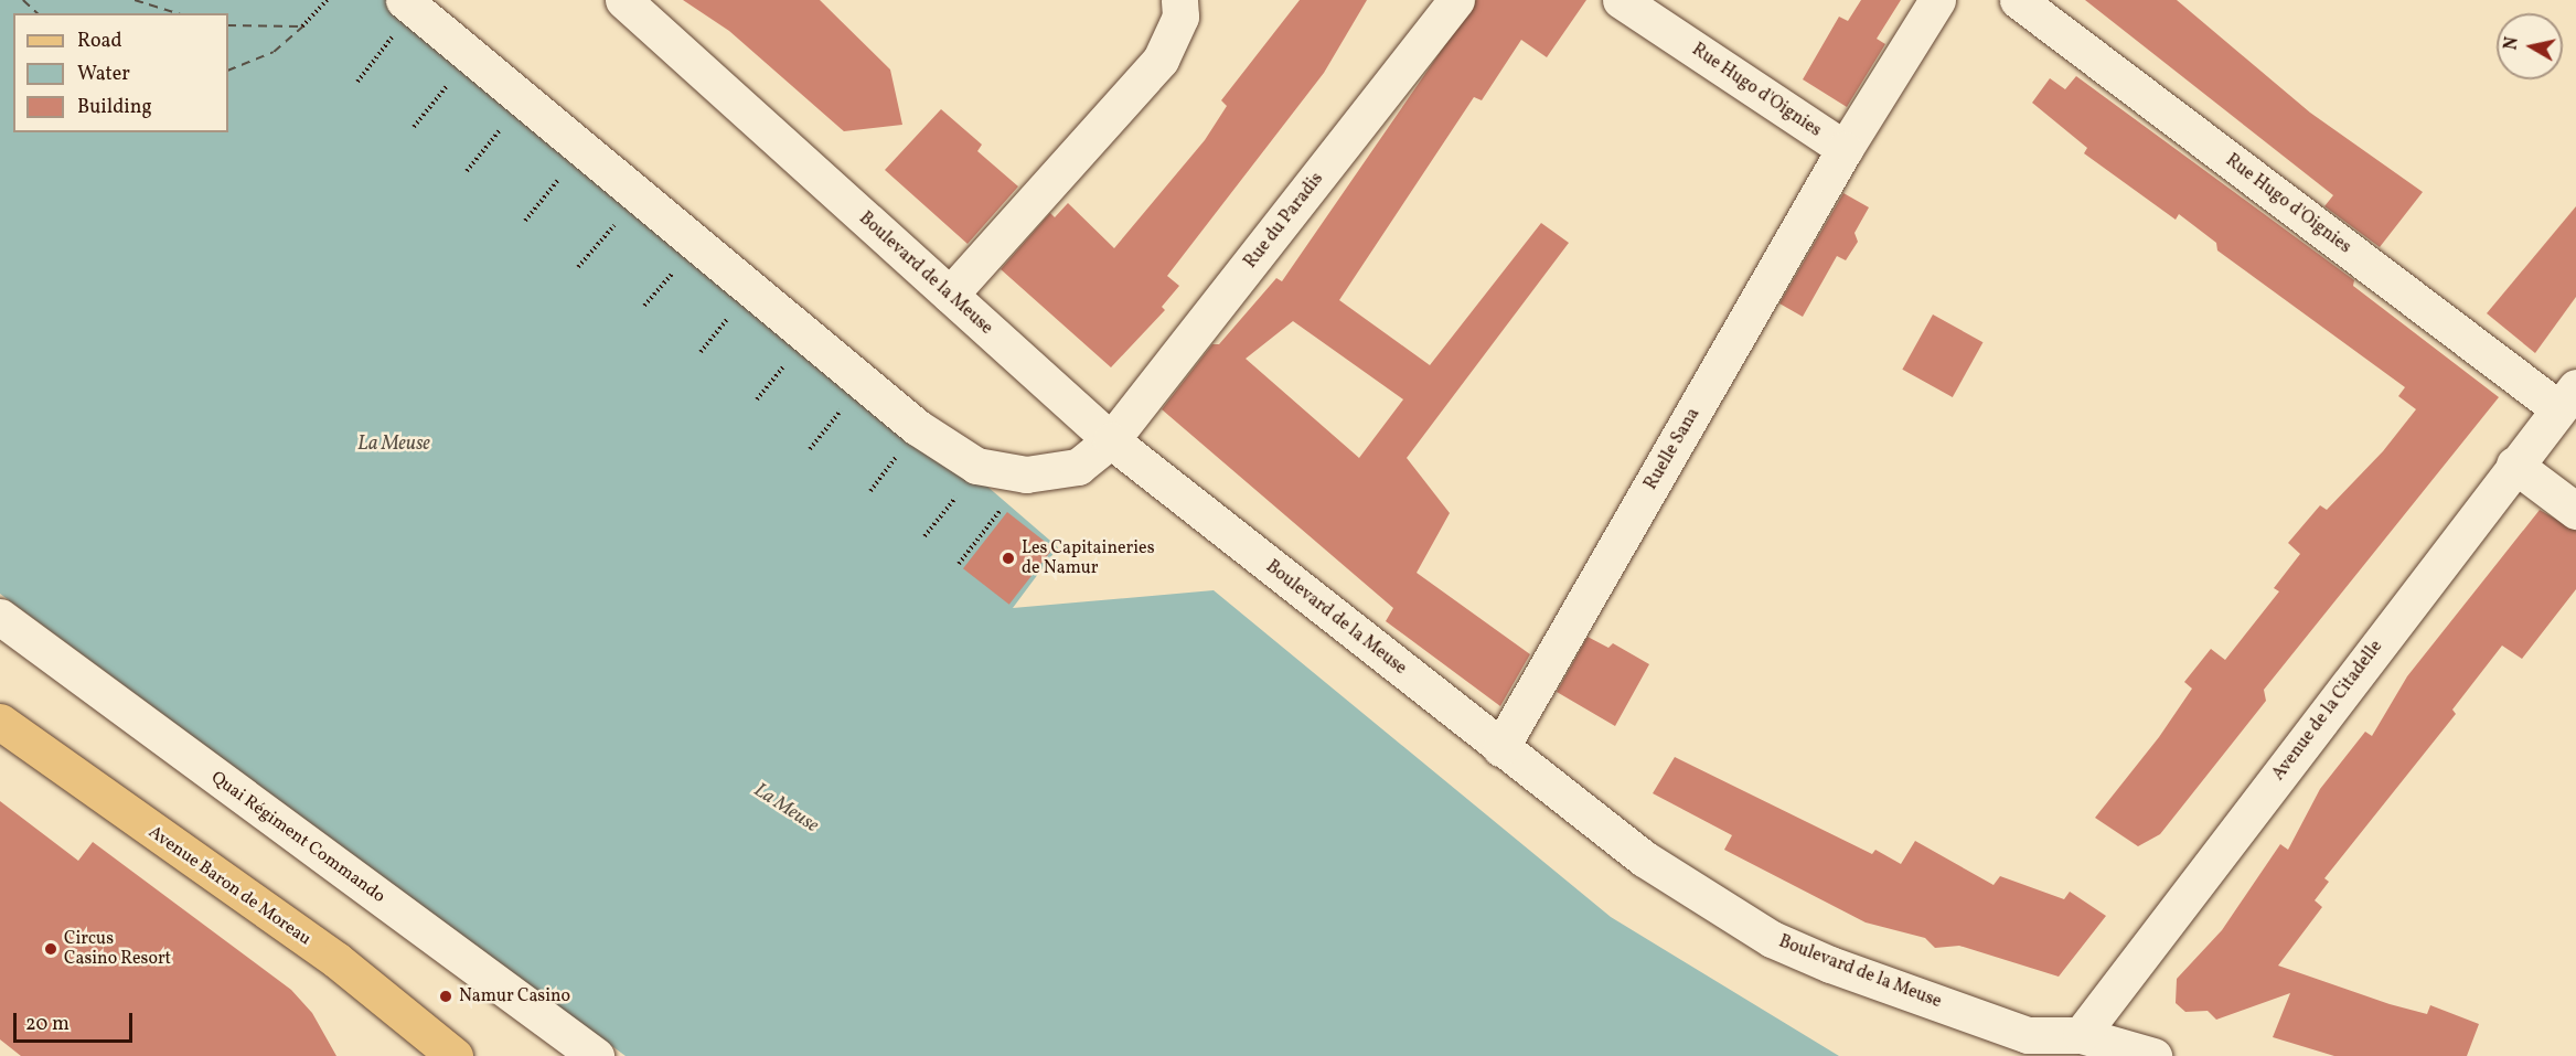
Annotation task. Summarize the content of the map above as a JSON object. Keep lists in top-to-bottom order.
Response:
{
  "streets": {
    "main road": ["Avenue Baron de Moreau"],
    "street": [
      "Rue Hugo d'Oignies",
      "Rue du Paradis",
      "Boulevard de la Meuse",
      "Ruelle Sana",
      "Avenue de la Citadelle",
      "Quai Régiment Commando"
    ]
  },
  "crossings": [
    ["Rue Hugo d'Oignies", "Ruelle Sana"],
    ["Rue Hugo d'Oignies", "Avenue de la Citadelle"],
    ["Rue du Paradis", "Boulevard de la Meuse"],
    ["Boulevard de la Meuse", "Ruelle Sana"],
    ["Boulevard de la Meuse", "Avenue de la Citadelle"]
  ],
  "water": ["La Meuse"],
  "places": ["Les Capitaineries de Namur", "Circus Casino Resort", "Namur Casino"],
  "legend": ["Road", "Water", "Building"],
  "scale_bar": "20 m",
  "north": "left"
}
